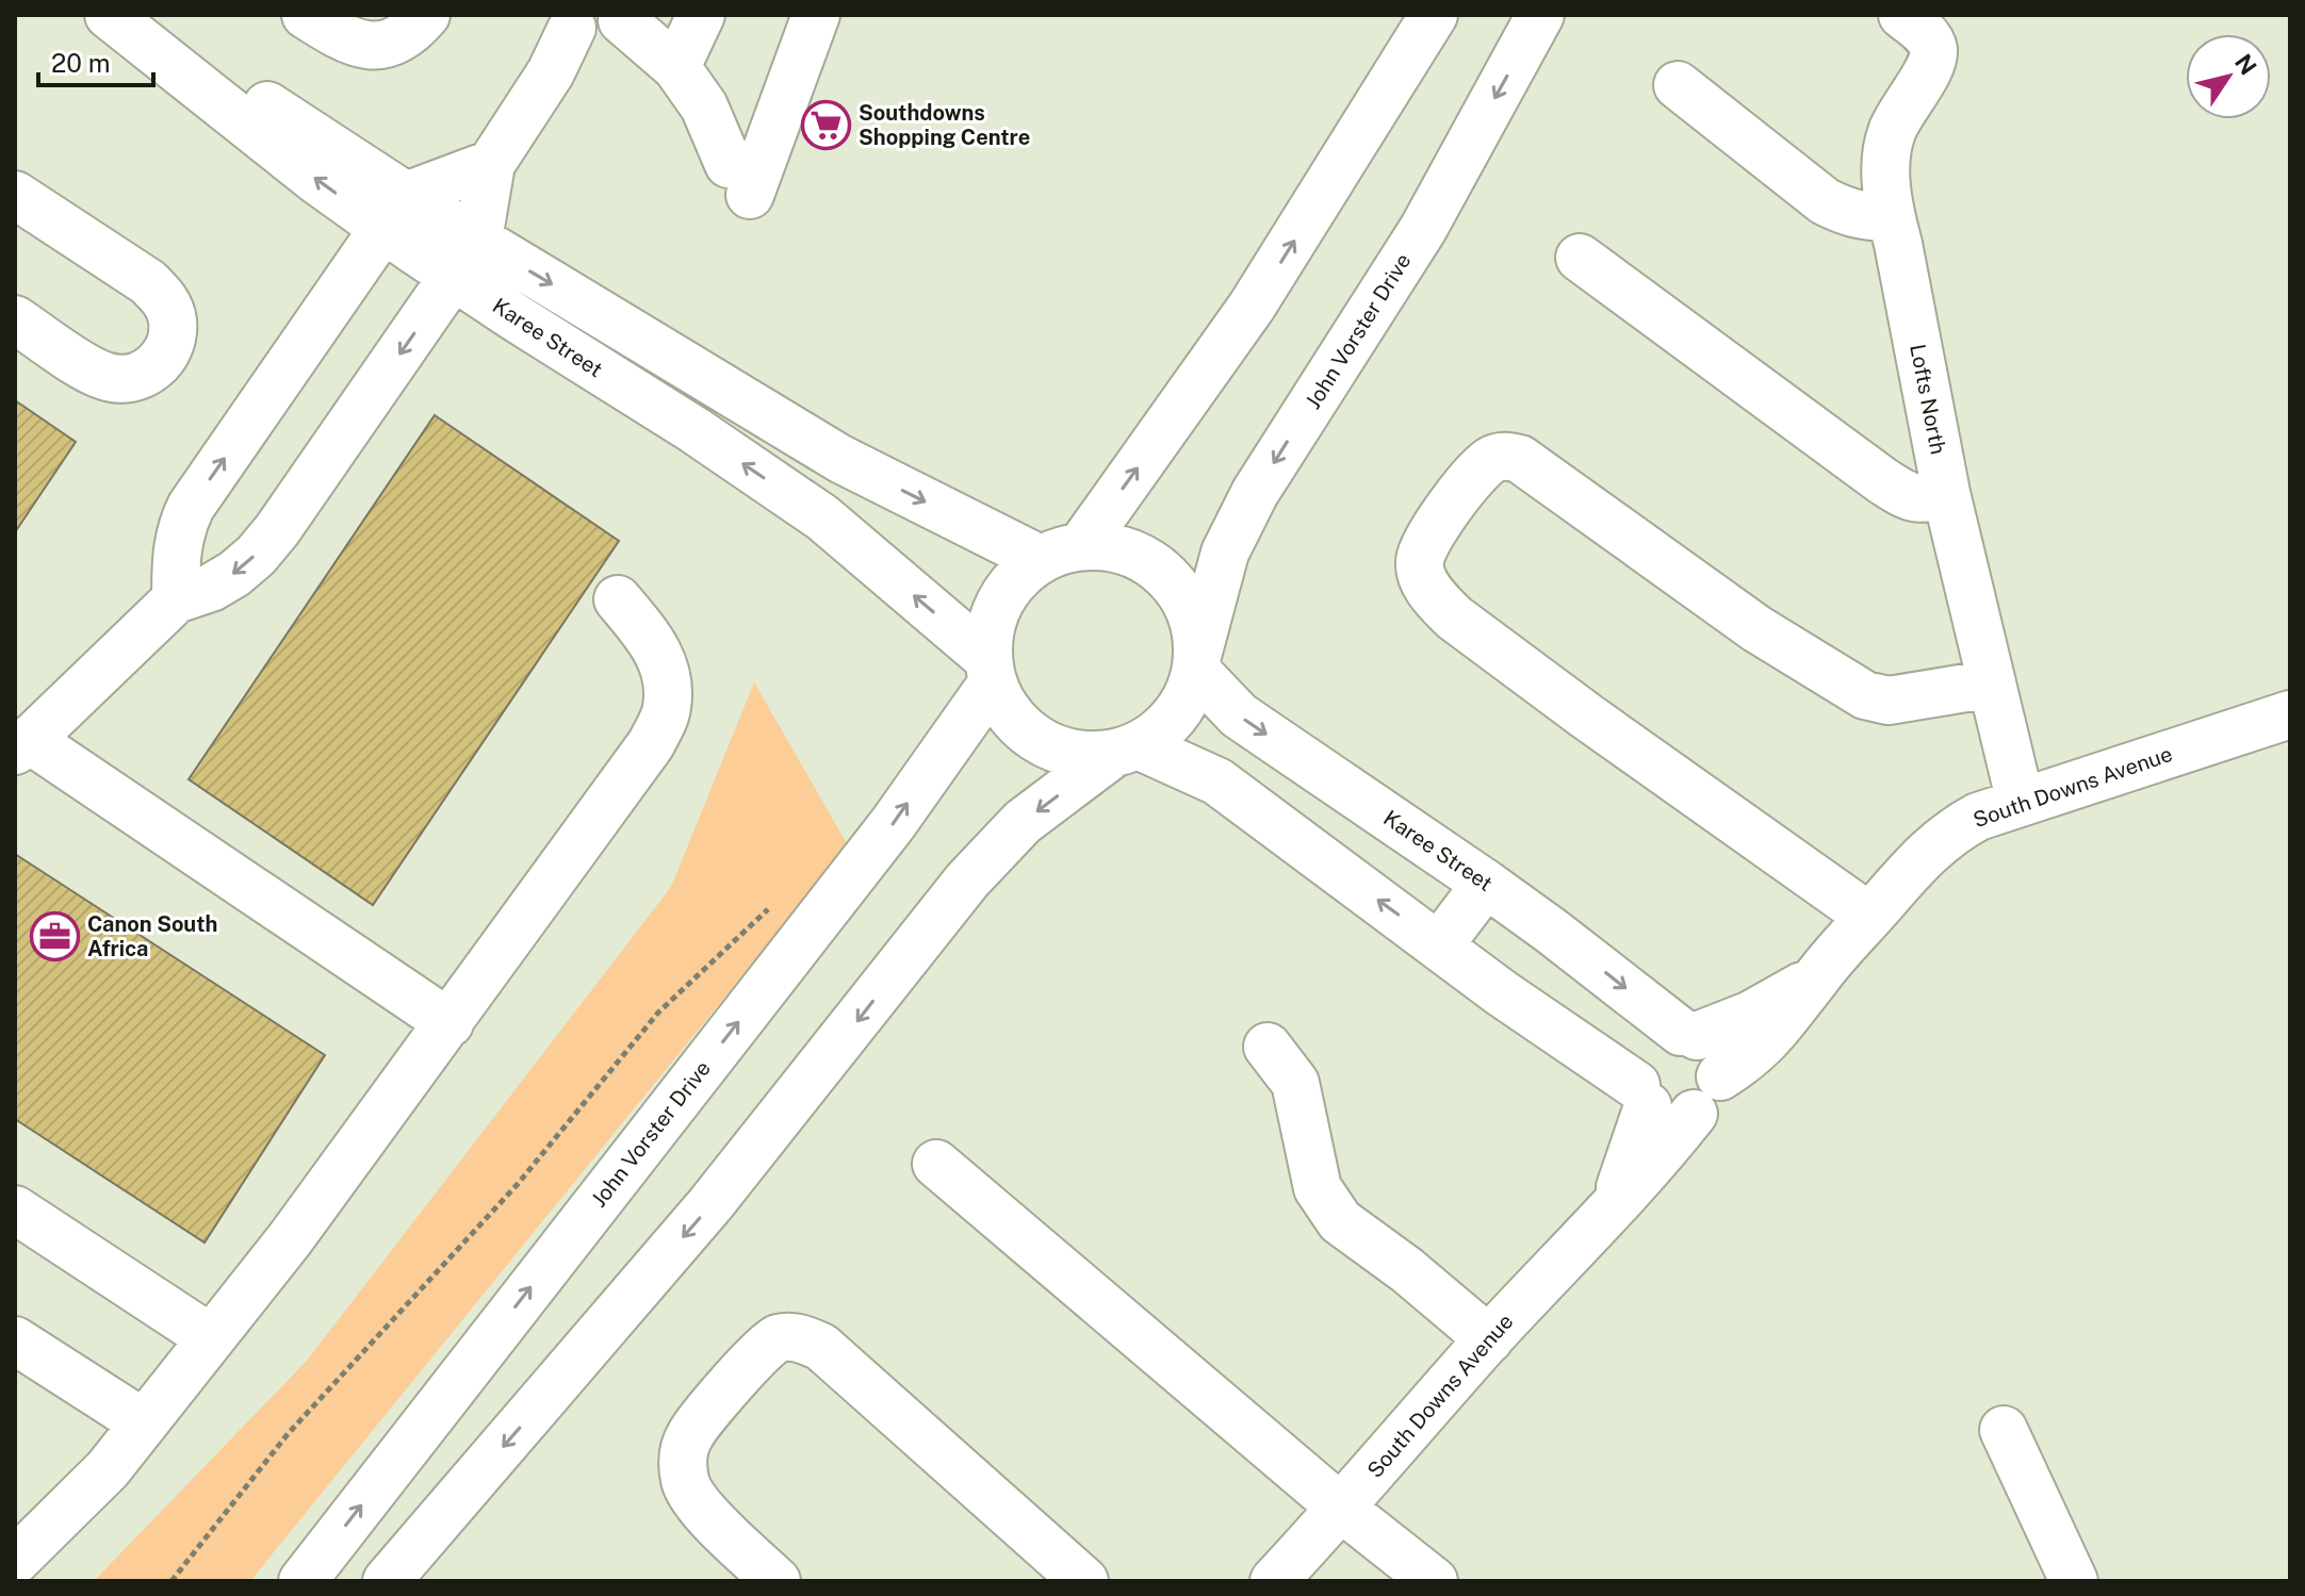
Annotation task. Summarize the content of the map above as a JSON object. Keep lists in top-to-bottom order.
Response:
{
  "streets": {
    "street": [
      "John Vorster Drive",
      "Karee Street",
      "Lofts North",
      "South Downs Avenue"
    ]
  },
  "crossings": [
    ["John Vorster Drive", "Karee Street"],
    ["Karee Street", "South Downs Avenue"],
    ["Lofts North", "South Downs Avenue"]
  ],
  "places": {
    "supermarket": ["Southdowns Shopping Centre"],
    "office": ["Canon South Africa"]
  },
  "scale_bar": "20 m",
  "north": "top right"
}
